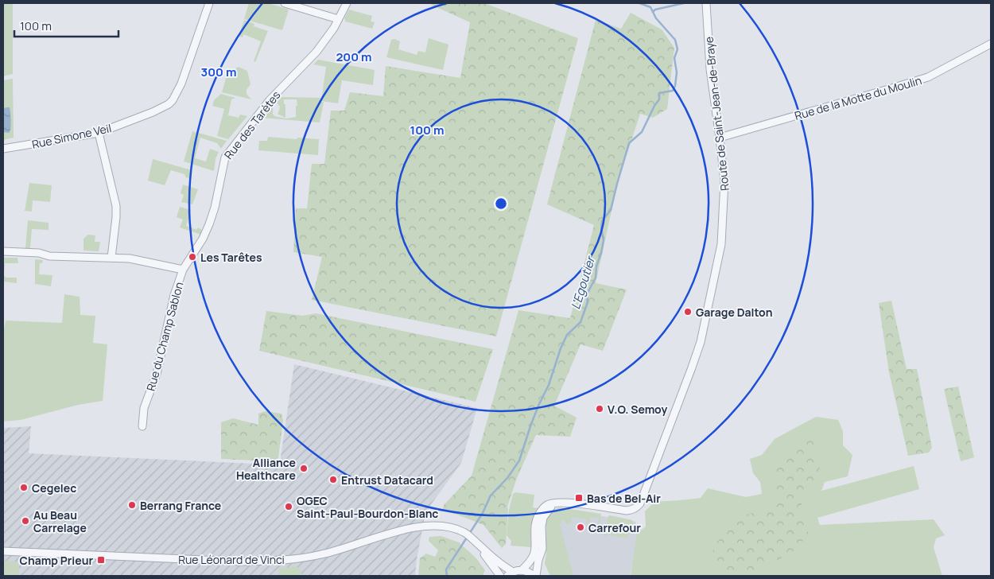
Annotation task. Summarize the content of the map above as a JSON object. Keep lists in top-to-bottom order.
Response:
{
  "streets": {
    "street": [
      "Rue de la Motte du Moulin",
      "Route de Saint-Jean-de-Braye",
      "Rue des Tarètes",
      "Rue Simone Veil",
      "Rue du Champ Sablon",
      "Rue Léonard de Vinci"
    ]
  },
  "crossings": [
    ["Rue de la Motte du Moulin", "Route de Saint-Jean-de-Braye"],
    ["Rue des Tarètes", "Rue du Champ Sablon"]
  ],
  "water": ["L'Egoutier"],
  "places": {
    "other": [
      "Les Tarêtes",
      "Garage Dalton",
      "V.O. Semoy",
      "Alliance Healthcare",
      "Entrust Datacard",
      "Cegelec",
      "Berrang France",
      "OGEC Saint-Paul-Bourdon-Blanc",
      "Au Beau Carrelage",
      "Carrefour"
    ],
    "transit": ["Bas de Bel-Air", "Champ Prieur"]
  },
  "scale_bar": "100 m",
  "rings": ["200 m", "300 m", "100 m"]
}
